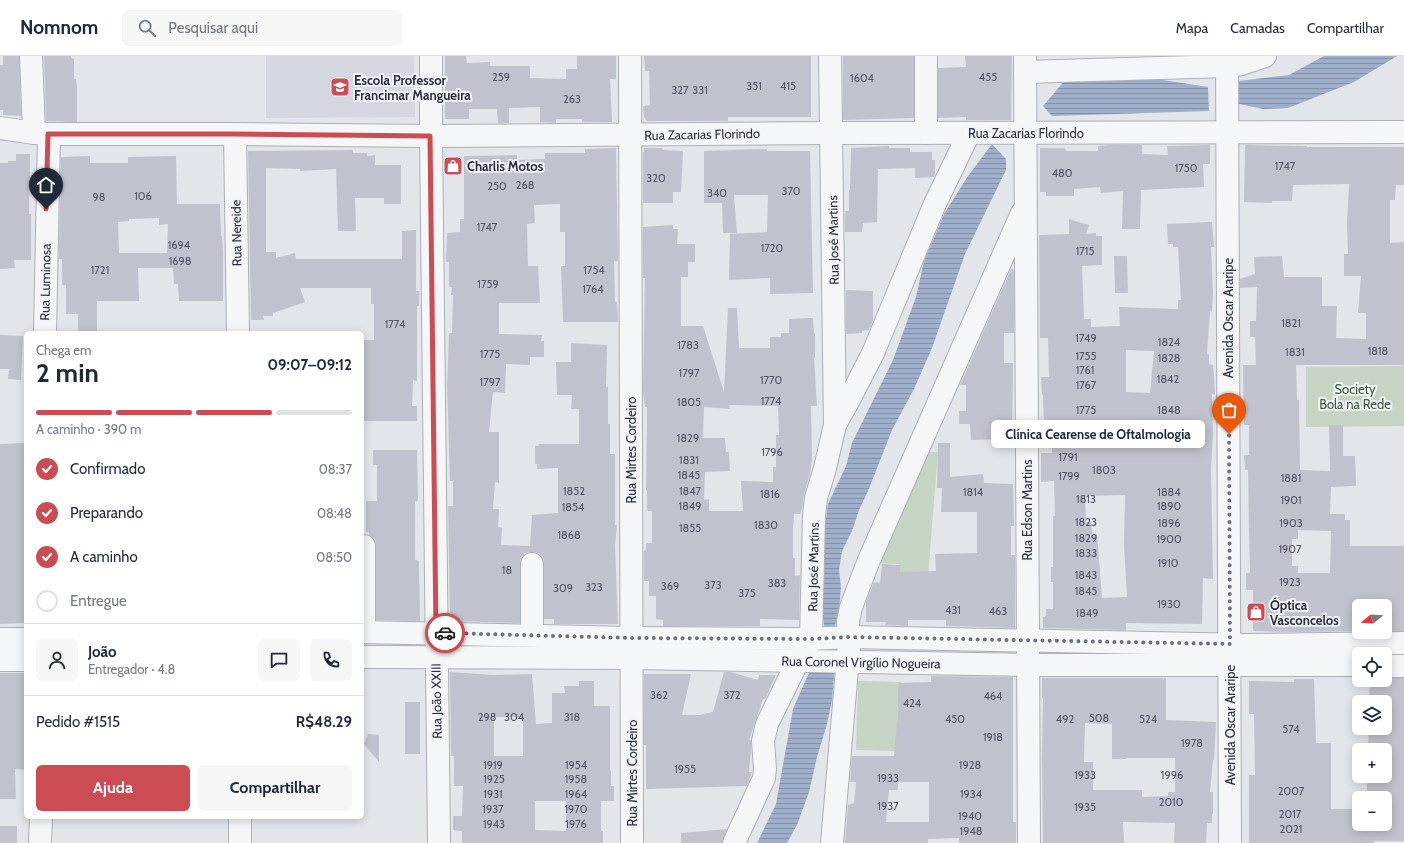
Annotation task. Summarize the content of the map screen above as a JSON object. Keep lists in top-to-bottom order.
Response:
{
  "streets": {
    "street": [
      "Rua Zacarias Florindo",
      "Rua Nereide",
      "Rua José Martins",
      "Rua Luminosa",
      "Avenida Oscar Araripe",
      "Rua Mirtes Cordeiro",
      "Rua Edson Martins",
      "Rua Coronel Virgílio Nogueira",
      "Rua João XXIII"
    ]
  },
  "crossings": [
    ["Rua Zacarias Florindo", "Rua Nereide"],
    ["Rua Zacarias Florindo", "Rua José Martins"],
    ["Rua Zacarias Florindo", "Rua Luminosa"],
    ["Rua Zacarias Florindo", "Avenida Oscar Araripe"],
    ["Rua Zacarias Florindo", "Rua Mirtes Cordeiro"],
    ["Rua Zacarias Florindo", "Rua Edson Martins"],
    ["Rua Zacarias Florindo", "Rua João XXIII"],
    ["Rua José Martins", "Rua Coronel Virgílio Nogueira"],
    ["Avenida Oscar Araripe", "Rua Coronel Virgílio Nogueira"],
    ["Rua Mirtes Cordeiro", "Rua Coronel Virgílio Nogueira"],
    ["Rua Edson Martins", "Rua Coronel Virgílio Nogueira"],
    ["Rua Coronel Virgílio Nogueira", "Rua João XXIII"]
  ],
  "parks": ["Society Bola na Rede"],
  "places": {
    "school or university": ["Escola Professor Francimar Mangueira"],
    "shop": ["Charlis Motos", "Óptica Vasconcelos"],
    "other": ["Clínica Cearense de Oftalmologia"]
  },
  "house_numbers": [
    "259",
    "455",
    "1604",
    "351",
    "415",
    "327",
    "331",
    "263",
    "1747",
    "1750",
    "480",
    "320",
    "268",
    "250",
    "370",
    "340",
    "106",
    "98",
    "1747",
    "1694",
    "1720",
    "1715",
    "1698",
    "1721",
    "1754",
    "1759",
    "1764",
    "1821",
    "1774",
    "1749",
    "1824",
    "1783",
    "1818",
    "1831",
    "1775",
    "1755",
    "1828",
    "1761",
    "1797",
    "1842",
    "1770",
    "1797",
    "1767",
    "1774",
    "1805",
    "1775",
    "1848",
    "1829",
    "1796",
    "1791",
    "1831",
    "1803",
    "1845",
    "1799",
    "1881",
    "1852",
    "1847",
    "1814",
    "1884",
    "1816",
    "1813",
    "1901",
    "1849",
    "1890",
    "1854",
    "1823",
    "1896",
    "1903",
    "1830",
    "1855",
    "1868",
    "1829",
    "1900",
    "1907",
    "1833",
    "1910",
    "18",
    "1843",
    "1923",
    "383",
    "373",
    "369",
    "323",
    "309",
    "1845",
    "375",
    "1930",
    "431",
    "463",
    "1849",
    "362",
    "372",
    "464",
    "424",
    "298",
    "304",
    "318",
    "508",
    "450",
    "492",
    "524",
    "574",
    "1918",
    "1978",
    "1919",
    "1954",
    "1928",
    "1955",
    "1933",
    "1996",
    "1933",
    "1925",
    "1958",
    "2007",
    "1931",
    "1964",
    "1934",
    "2010",
    "1937",
    "1935",
    "1937",
    "1970",
    "2017",
    "1940",
    "1943",
    "1976",
    "2021",
    "1948"
  ],
  "north": "left",
  "page": {
    "header": "Nomnom",
    "search": "Pesquisar aqui",
    "nav": ["Mapa", "Camadas", "Compartilhar"],
    "heading": ["2 min", "Chega em", "09:07–09:12"],
    "panel": [
      "João",
      "Entregador · 4.8",
      "Pedido #1515",
      "R$48.29"
    ],
    "bar": "A caminho · 390 m",
    "bubble": "Clínica Cearense de Oftalmologia",
    "list": [
      ["Confirmado", "08:37"],
      ["Preparando", "08:48"],
      ["A caminho", "08:50"],
      "Entregue"
    ],
    "map_buttons": ["+", "−"],
    "buttons": ["Ajuda", "Compartilhar"]
  }
}
